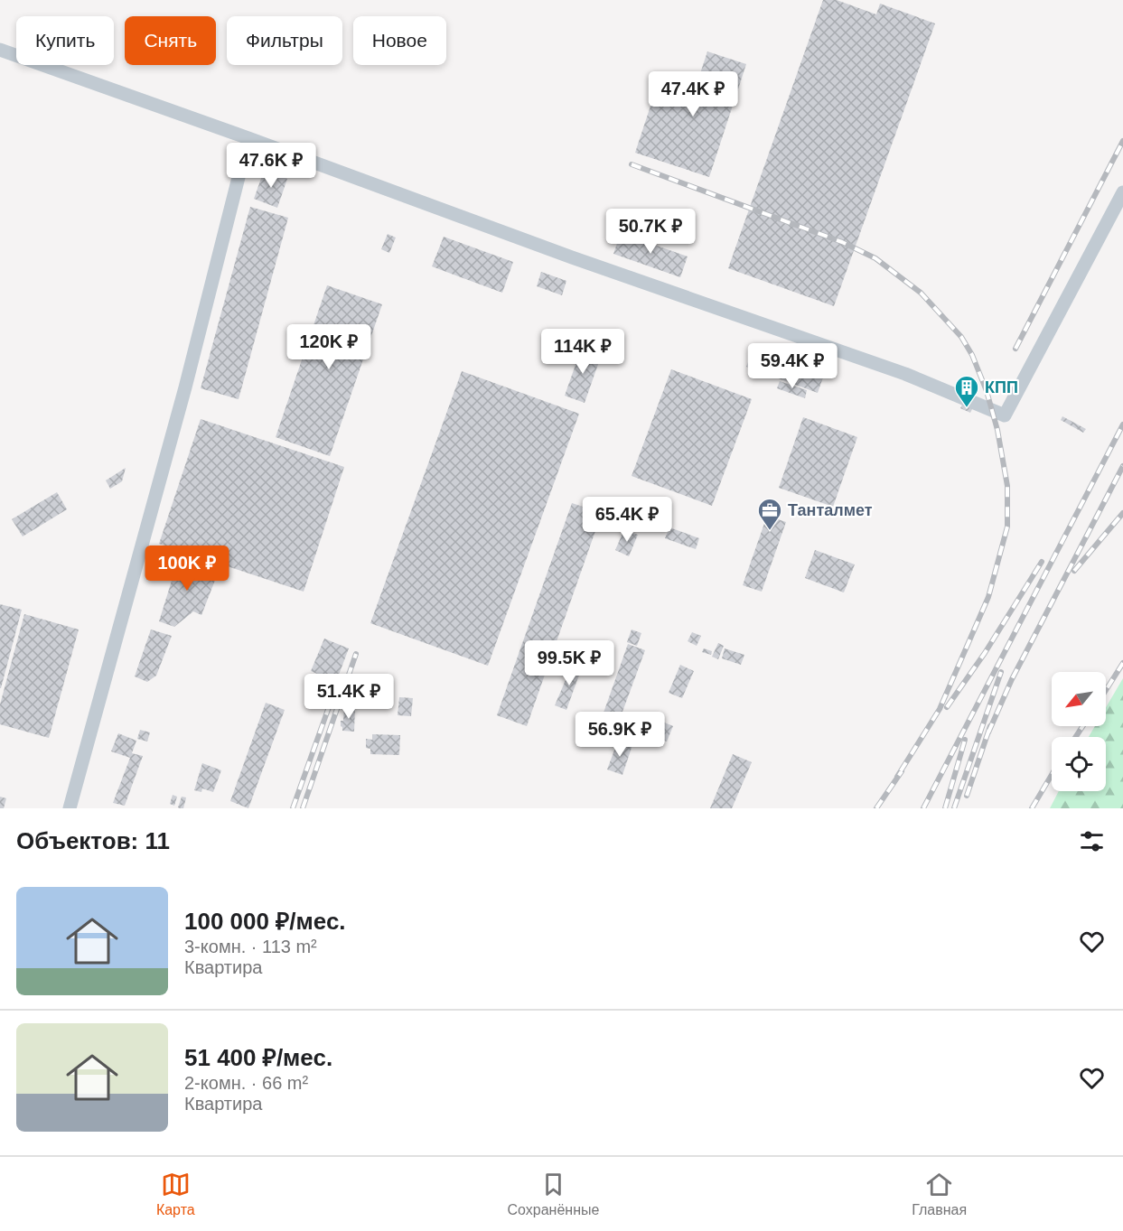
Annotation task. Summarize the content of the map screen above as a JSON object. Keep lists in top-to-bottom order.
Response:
{
  "places": {
    "building": ["КПП"],
    "office": ["Танталмет"]
  },
  "north": "bottom left",
  "page": {
    "chip": [
      "Купить",
      "Снять",
      "Фильтры",
      "Новое"
    ],
    "price": [
      "47.4K ₽",
      "47.6K ₽",
      "50.7K ₽",
      "120K ₽",
      "114K ₽",
      "59.4K ₽",
      "65.4K ₽",
      "100K ₽",
      "99.5K ₽",
      "51.4K ₽",
      "56.9K ₽"
    ],
    "heading": "Объектов: 11",
    "list": [
      {
        "name": "100 000 ₽/мес.",
        "note": "3-комн. · 113 m² · Квартира"
      },
      {
        "name": "51 400 ₽/мес.",
        "note": "2-комн. · 66 m² · Квартира"
      }
    ],
    "tabs": ["Карта", "Сохранённые", "Главная"]
  }
}
